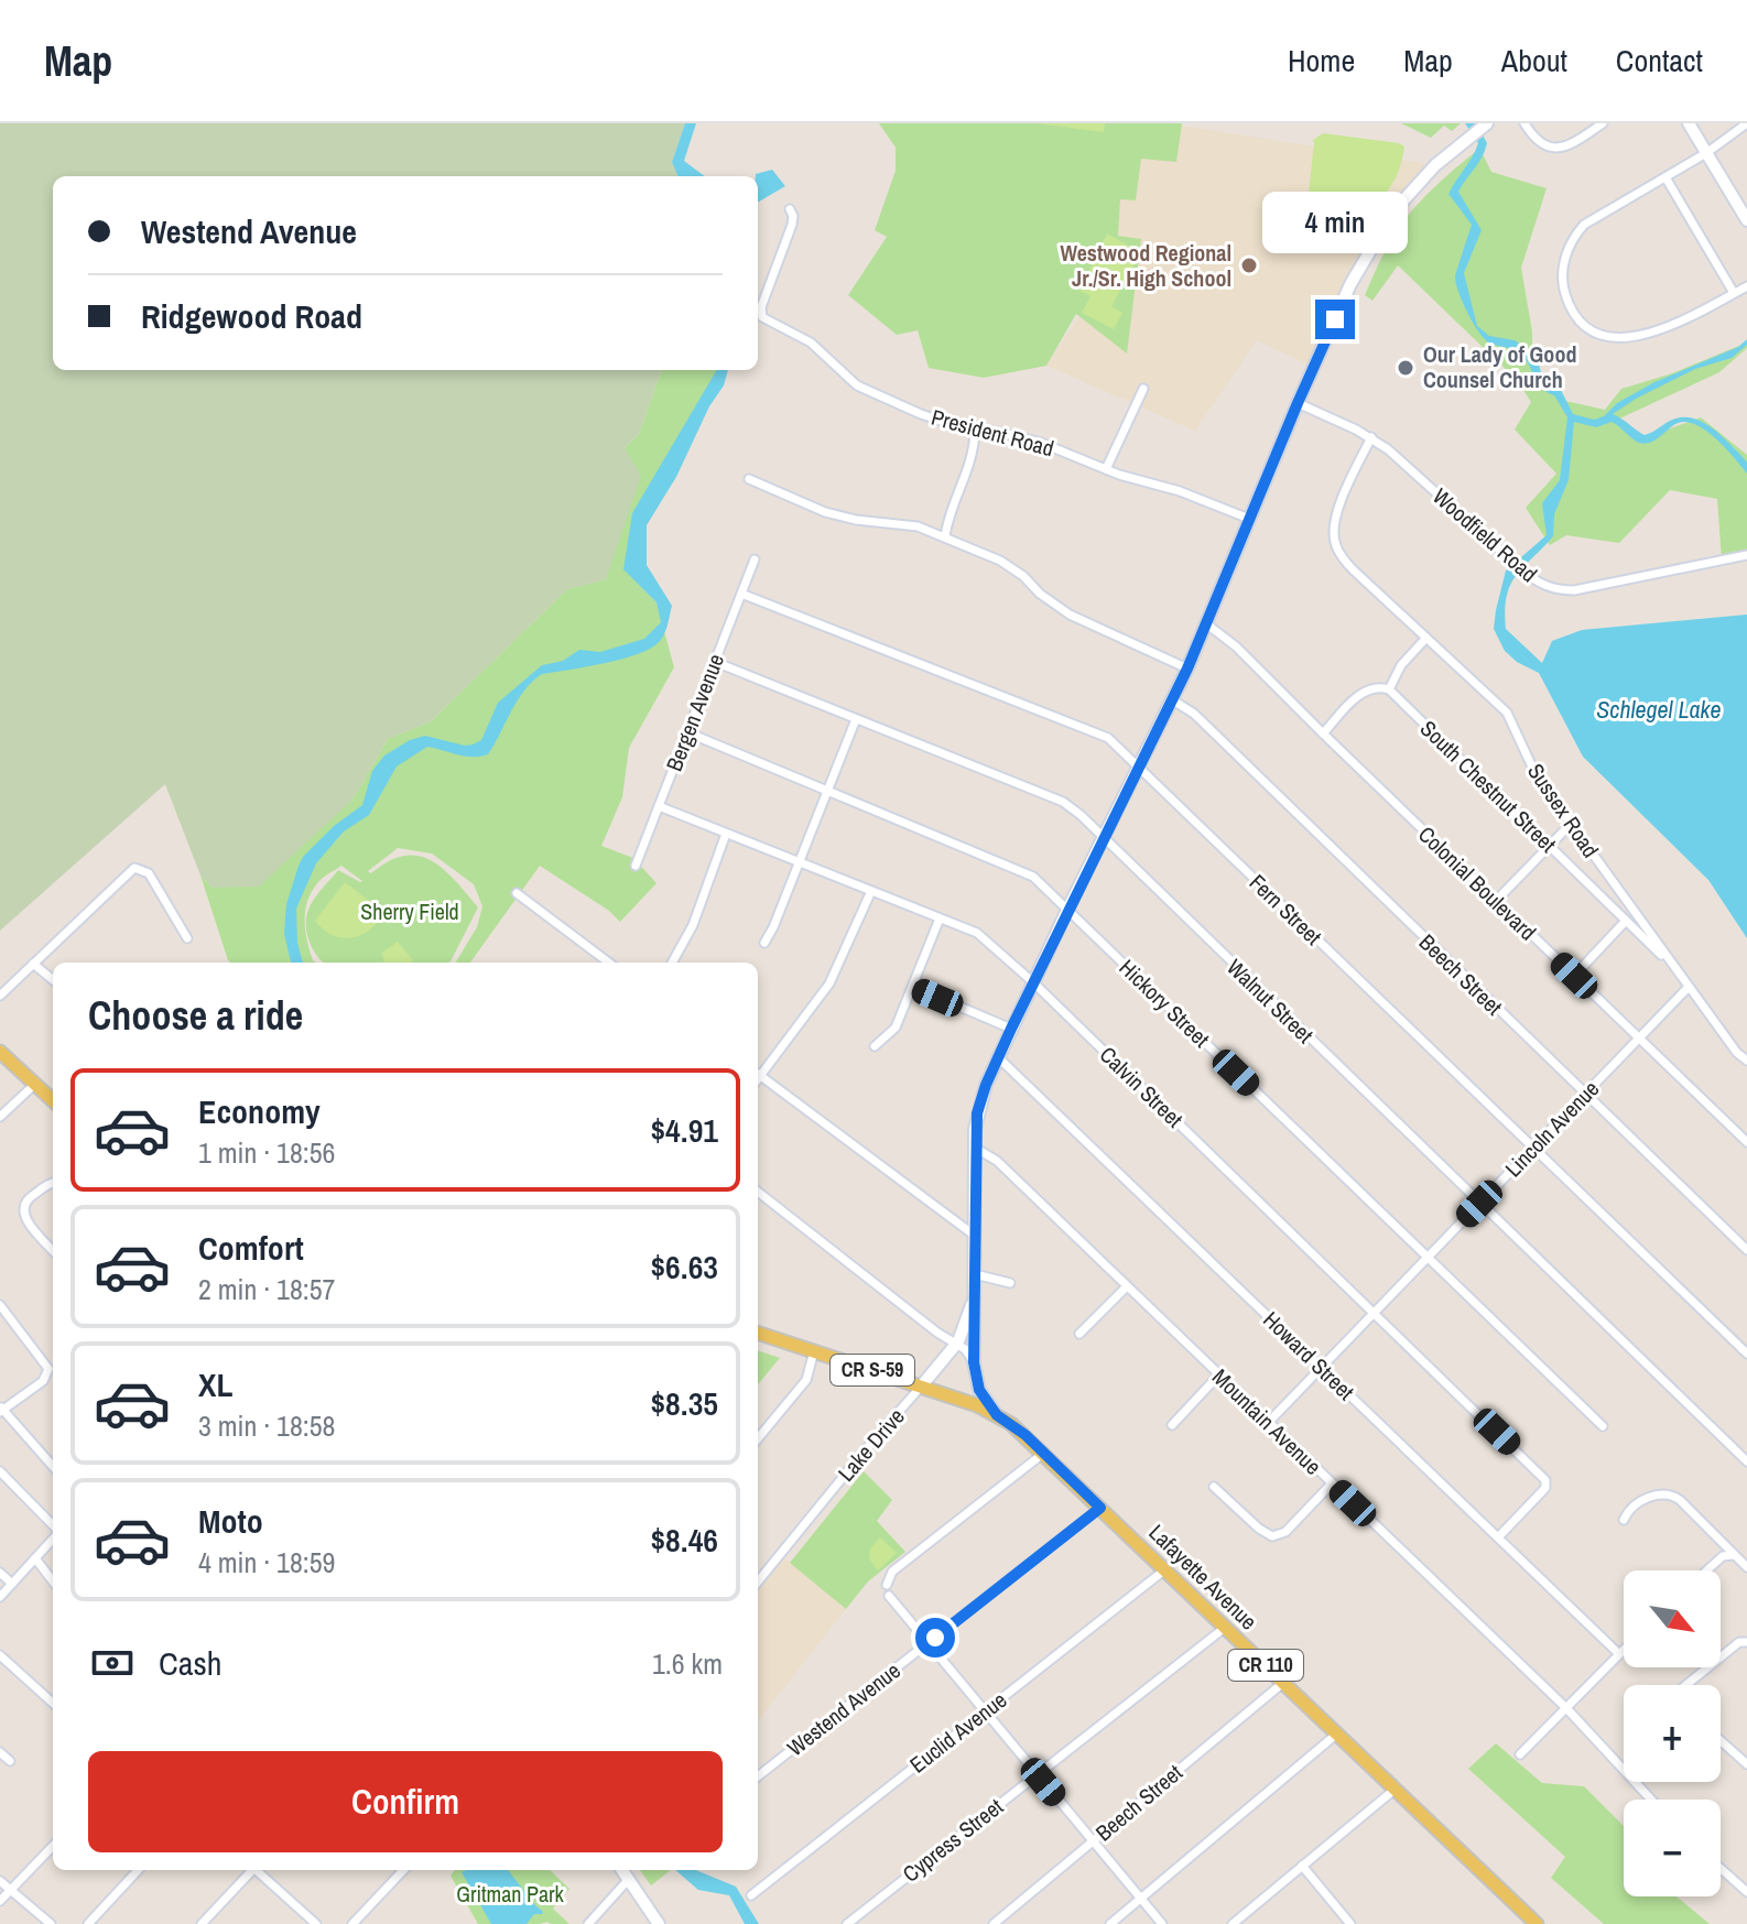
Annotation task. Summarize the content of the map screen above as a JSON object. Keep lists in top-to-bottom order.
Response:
{
  "streets": {
    "main road": [
      "CR S-59",
      "Lake Drive",
      "Lafayette Avenue",
      "CR 110"
    ],
    "street": [
      "President Road",
      "Woodfield Road",
      "Bergen Avenue",
      "South Chestnut Street",
      "Sussex Road",
      "Colonial Boulevard",
      "Fern Street",
      "Beech Street",
      "Walnut Street",
      "Hickory Street",
      "Calvin Street",
      "Lincoln Avenue",
      "Howard Street",
      "Mountain Avenue",
      "Westend Avenue",
      "Euclid Avenue",
      "Cypress Street"
    ]
  },
  "crossings": [
    ["President Road", "CR 110"],
    ["Woodfield Road", "Sussex Road"],
    ["Woodfield Road", "CR 110"],
    ["Bergen Avenue", "Fern Street"],
    ["Bergen Avenue", "Walnut Street"],
    ["Bergen Avenue", "Hickory Street"],
    ["Bergen Avenue", "Calvin Street"],
    ["South Chestnut Street", "Sussex Road"],
    ["Sussex Road", "Lincoln Avenue"],
    ["Colonial Boulevard", "Lincoln Avenue"],
    ["Colonial Boulevard", "CR 110"],
    ["Fern Street", "Lincoln Avenue"],
    ["Fern Street", "CR 110"],
    ["Beech Street", "Lincoln Avenue"],
    ["Beech Street", "Lafayette Avenue"],
    ["Beech Street", "CR 110"],
    ["Walnut Street", "Lincoln Avenue"],
    ["Walnut Street", "CR 110"],
    ["Hickory Street", "Lincoln Avenue"],
    ["Hickory Street", "CR 110"],
    ["Calvin Street", "Lincoln Avenue"],
    ["Calvin Street", "Howard Street"],
    ["Calvin Street", "CR 110"],
    ["Lincoln Avenue", "Howard Street"],
    ["Lincoln Avenue", "Mountain Avenue"],
    ["Howard Street", "CR 110"],
    ["CR S-59", "Lake Drive"],
    ["CR S-59", "Lafayette Avenue"],
    ["CR S-59", "CR 110"],
    ["Mountain Avenue", "CR 110"],
    ["Lake Drive", "CR 110"],
    ["Lafayette Avenue", "CR 110"],
    ["Lafayette Avenue", "Westend Avenue"],
    ["Lafayette Avenue", "Euclid Avenue"],
    ["Lafayette Avenue", "Cypress Street"]
  ],
  "water": ["Schlegel Lake"],
  "parks": ["Sherry Field", "Gritman Park"],
  "places": ["Westwood Regional Jr./Sr. High School", "Our Lady of Good Counsel Church"],
  "north": "bottom right",
  "page": {
    "header": "Map",
    "nav": [
      "Home",
      "Map",
      "About",
      "Contact"
    ],
    "banner": ["Westend Avenue", "Ridgewood Road"],
    "bubble": "4 min",
    "heading": "Choose a ride",
    "list": [
      {
        "name": "Economy",
        "note": "1 min · 18:56",
        "value": "$4.91"
      },
      {
        "name": "Comfort",
        "note": "2 min · 18:57",
        "value": "$6.63"
      },
      {
        "name": "XL",
        "note": "3 min · 18:58",
        "value": "$8.35"
      },
      {
        "name": "Moto",
        "note": "4 min · 18:59",
        "value": "$8.46"
      }
    ],
    "map_buttons": ["+", "−"],
    "pay": ["Cash", "1.6 km"],
    "buttons": "Confirm"
  }
}
